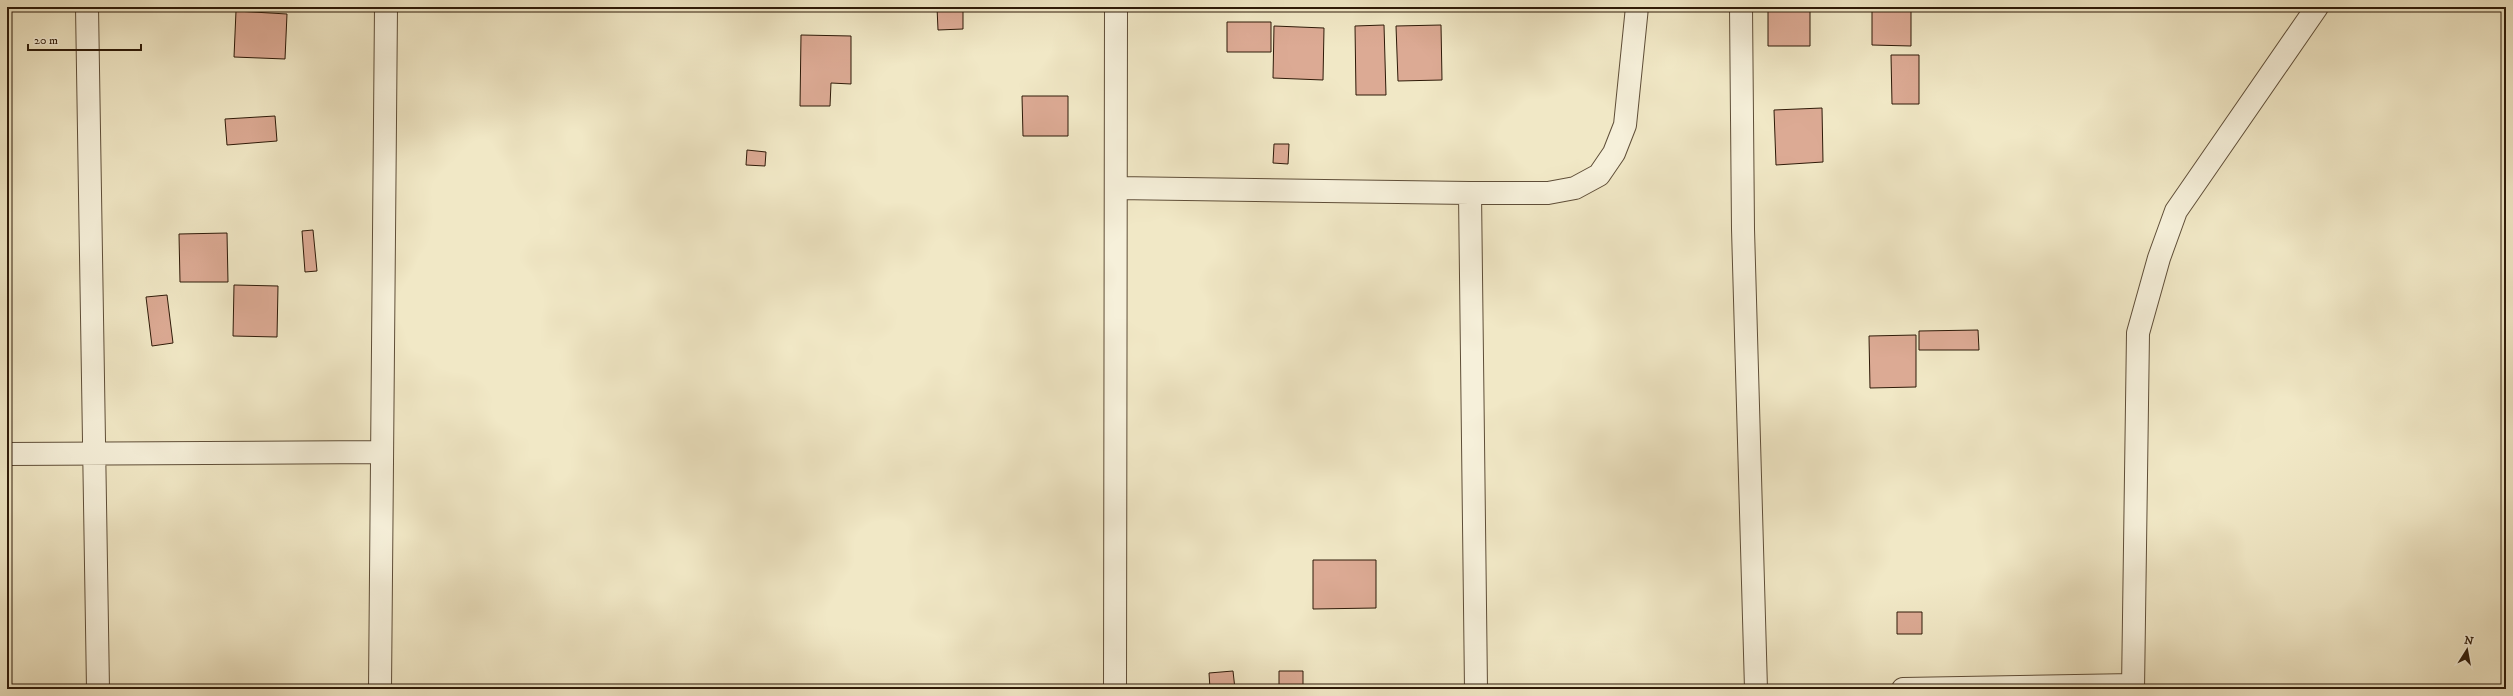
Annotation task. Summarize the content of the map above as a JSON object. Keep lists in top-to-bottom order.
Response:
{
  "scale_bar": "20 m",
  "north": "top"
}
